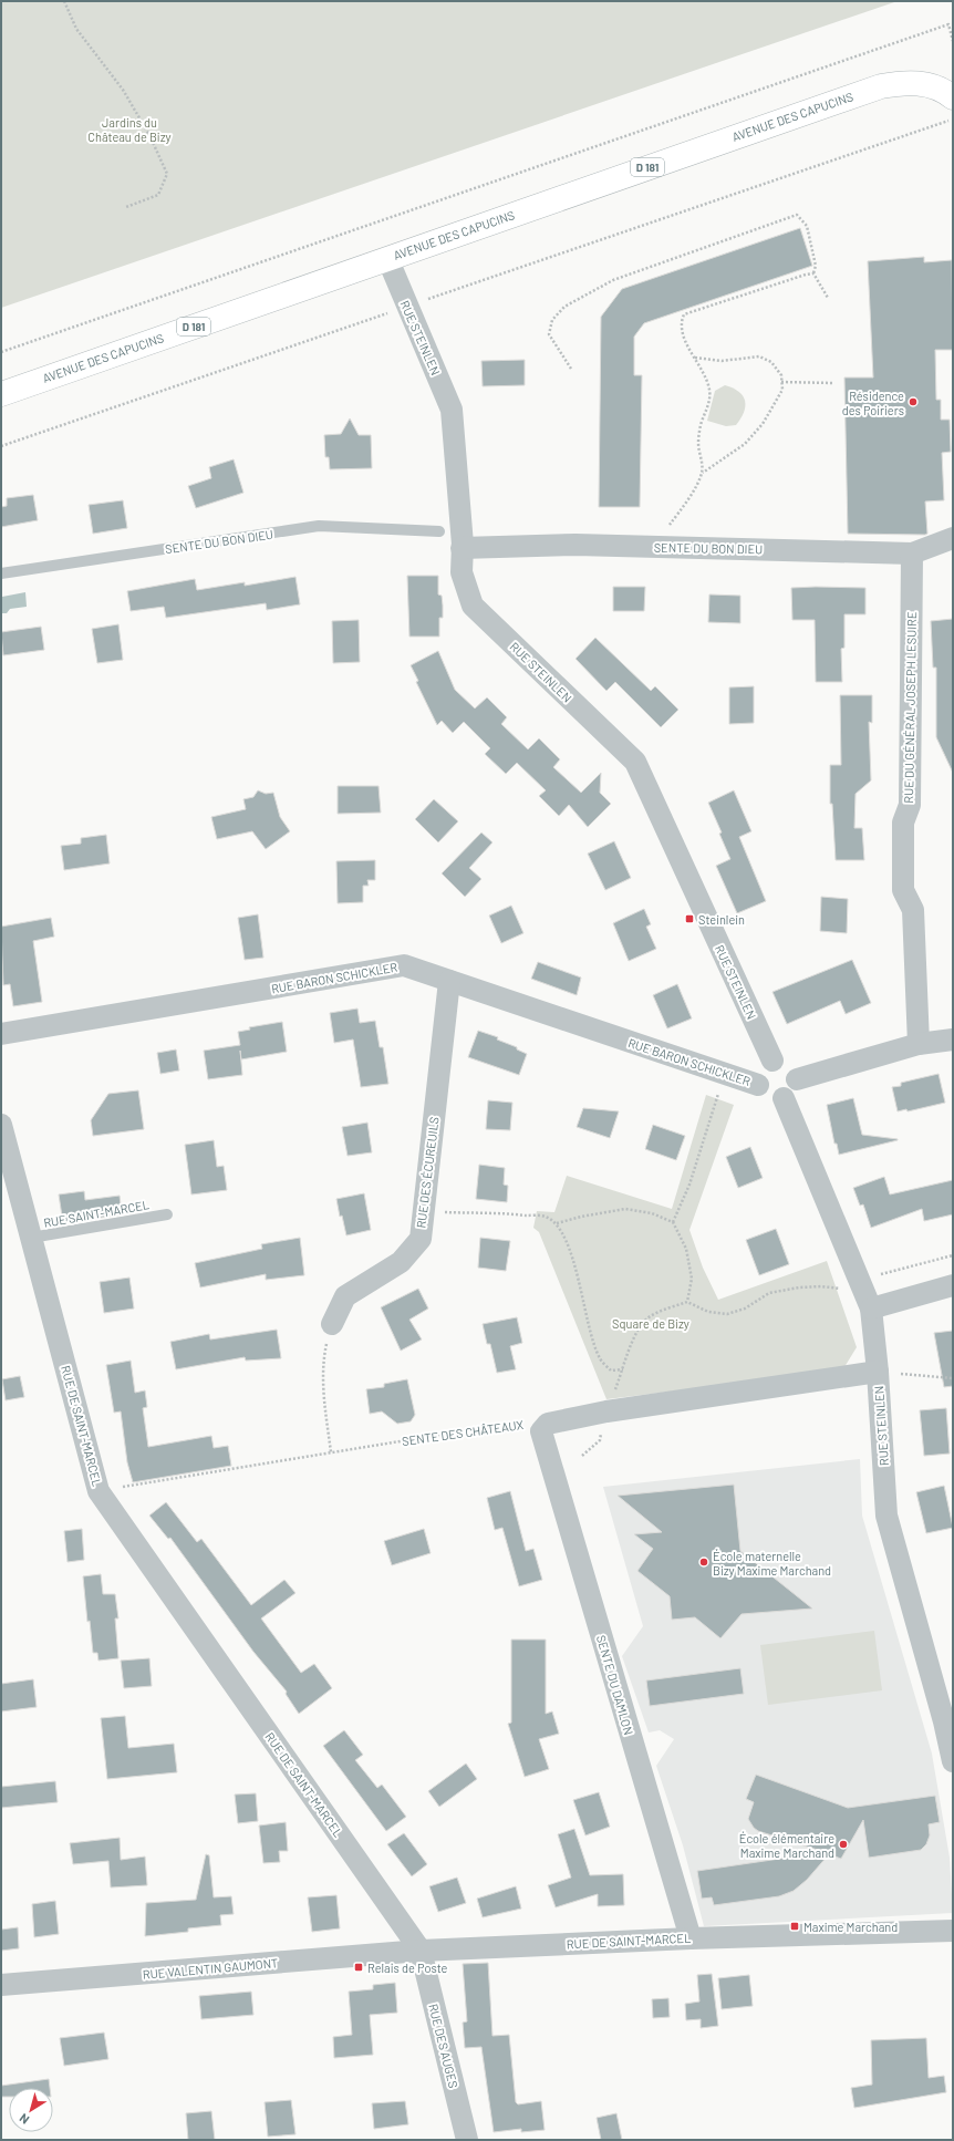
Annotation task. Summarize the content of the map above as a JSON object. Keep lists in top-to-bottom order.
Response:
{
  "streets": {
    "main road": ["AVENUE DES CAPUCINS", "D 181"],
    "street": [
      "RUE STEINLEN",
      "SENTE DU BON DIEU",
      "RUE DU GÉNÉRAL JOSEPH LESUIRE",
      "RUE BARON SCHICKLER",
      "RUE DES ÉCUREUILS",
      "RUE DE SAINT-MARCEL",
      "SENTE DES CHÂTEAUX",
      "SENTE DU DAMLON",
      "RUE VALENTIN GAUMONT",
      "RUE DES AUGES"
    ],
    "lane": ["RUE SAINT-MARCEL"]
  },
  "crossings": [
    ["AVENUE DES CAPUCINS", "RUE STEINLEN"],
    ["RUE STEINLEN", "SENTE DU BON DIEU"],
    ["RUE STEINLEN", "RUE BARON SCHICKLER"],
    ["RUE STEINLEN", "SENTE DES CHÂTEAUX"],
    ["SENTE DU BON DIEU", "RUE DU GÉNÉRAL JOSEPH LESUIRE"],
    ["RUE BARON SCHICKLER", "RUE DES ÉCUREUILS"],
    ["RUE SAINT-MARCEL", "RUE DE SAINT-MARCEL"],
    ["RUE DE SAINT-MARCEL", "SENTE DES CHÂTEAUX"],
    ["RUE DE SAINT-MARCEL", "SENTE DU DAMLON"],
    ["RUE DE SAINT-MARCEL", "RUE VALENTIN GAUMONT"],
    ["RUE DE SAINT-MARCEL", "RUE DES AUGES"],
    ["SENTE DES CHÂTEAUX", "SENTE DU DAMLON"],
    ["RUE VALENTIN GAUMONT", "RUE DES AUGES"]
  ],
  "parks": ["Jardins du Château de Bizy", "Square de Bizy"],
  "places": {
    "other": ["Résidence des Poiriers", "École maternelle Bizy Maxime Marchand", "École élémentaire Maxime Marchand"],
    "transit": ["Steinlein", "Maxime Marchand", "Relais de Poste"]
  },
  "north": "bottom left"
}
